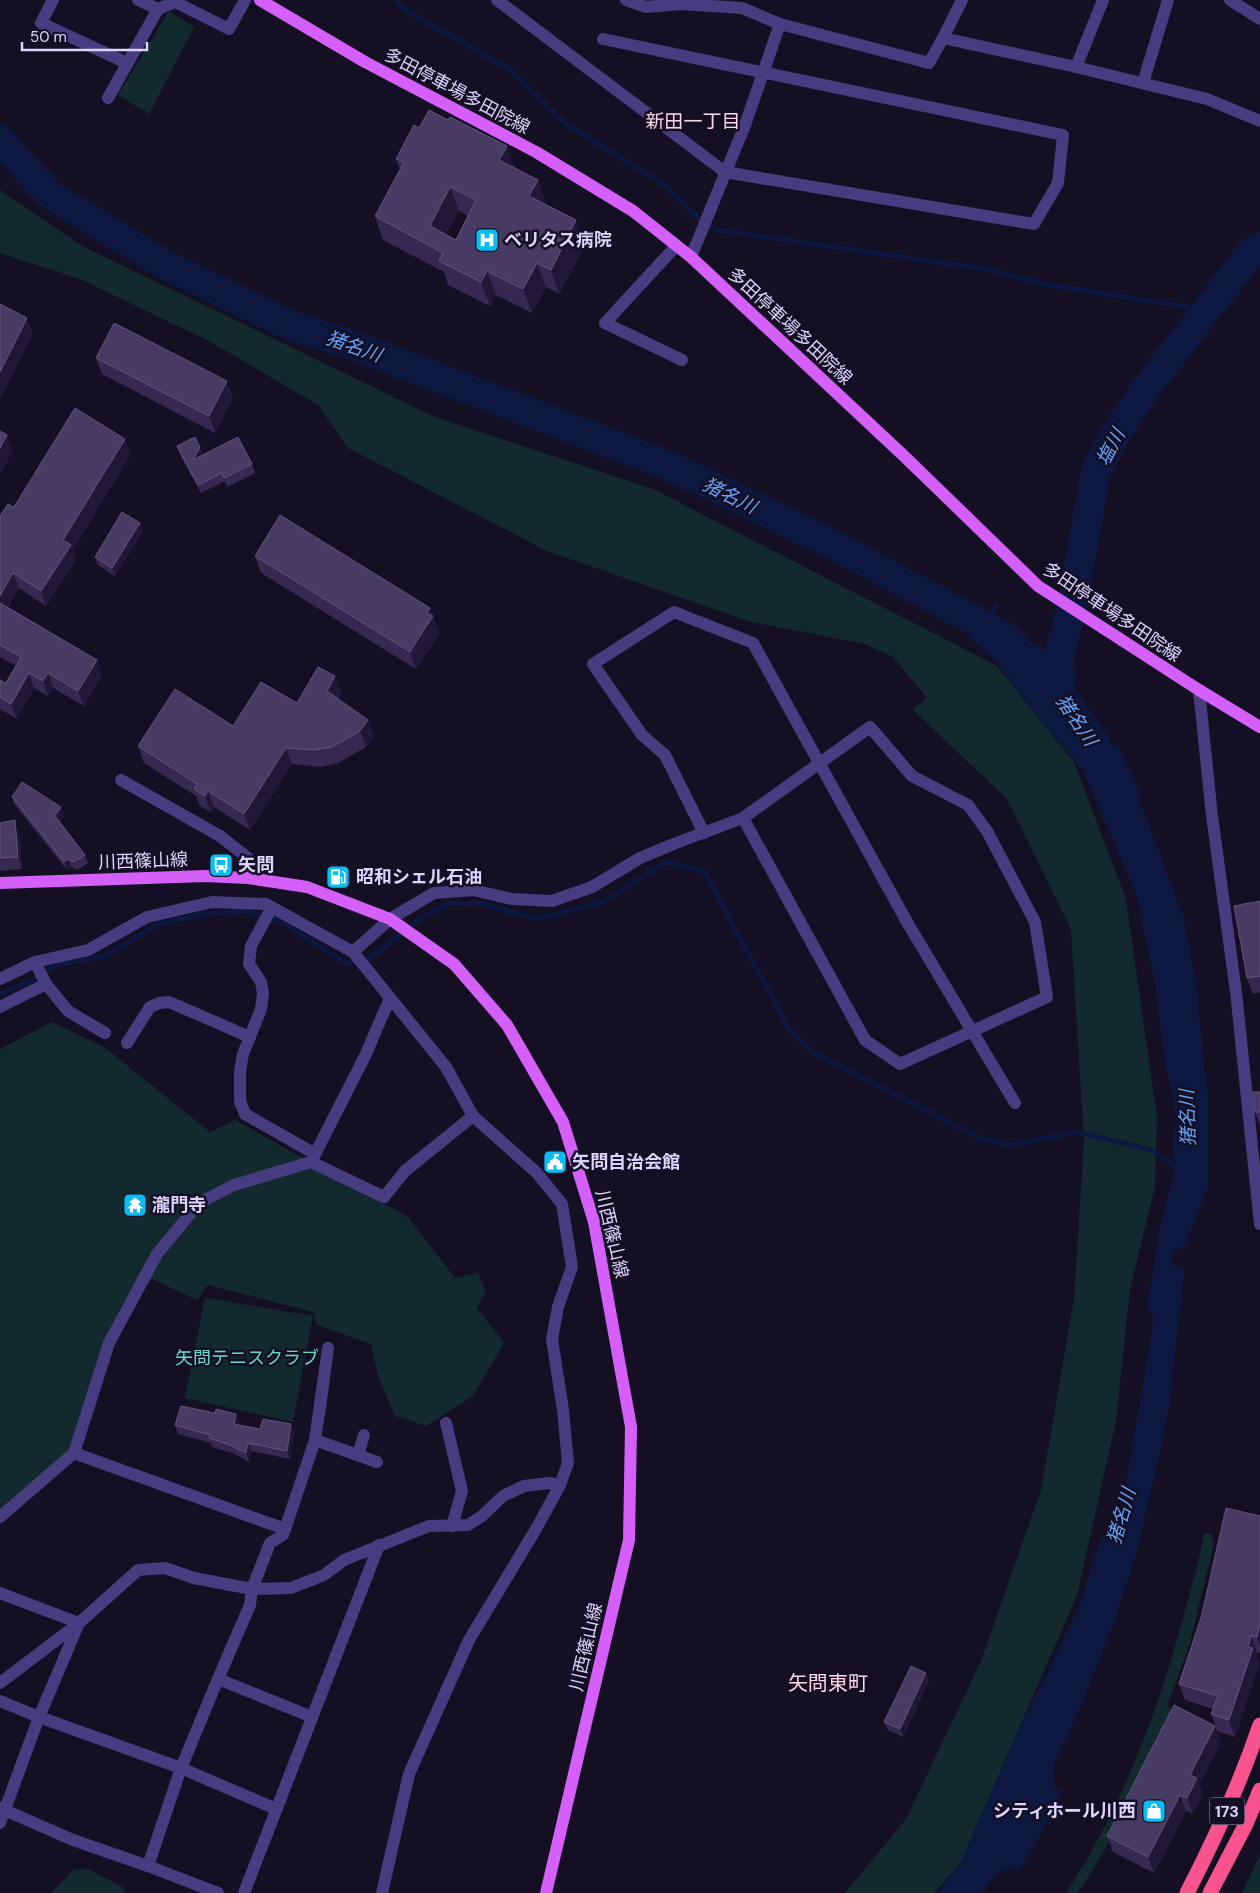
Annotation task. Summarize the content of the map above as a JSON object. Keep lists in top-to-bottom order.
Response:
{
  "streets": {
    "highway": ["173"],
    "main road": ["多田停車場多田院線", "川西篠山線"]
  },
  "districts": ["新田一丁目", "矢問東町"],
  "water": ["猪名川", "塩川"],
  "parks": ["矢問テニスクラブ"],
  "places": {
    "hospital": ["ベリタス病院"],
    "bus stop": ["矢問"],
    "fuel station": ["昭和シェル石油"],
    "public building": ["矢問自治会館"],
    "temple": ["瀧門寺"],
    "shop": ["シティホール川西"]
  },
  "scale_bar": "50 m"
}
